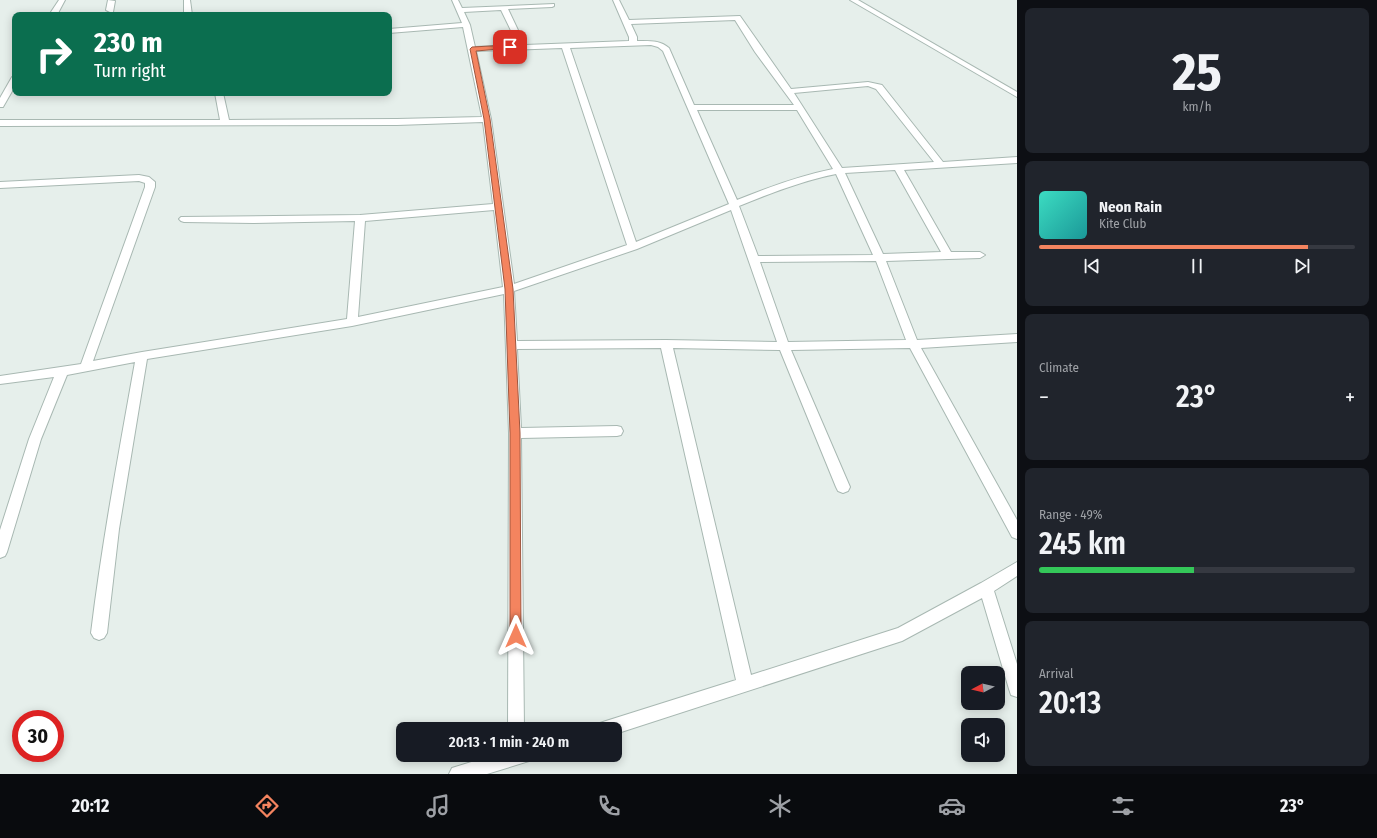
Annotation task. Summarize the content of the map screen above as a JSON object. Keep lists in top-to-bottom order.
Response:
{
  "north": "left",
  "page": {
    "tile": [
      ["25", "km/h"],
      "Climate",
      ["Range · 49%", "245 km"],
      ["Arrival", "20:13"]
    ],
    "turn": ["230 m", "Turn right"],
    "song": ["Neon Rain", "Kite Club"],
    "heat": ["−", "23°", "+"],
    "limit": "30",
    "trip": "20:13 · 1 min · 240 m",
    "tabs": ["20:12", "23°"]
  }
}
